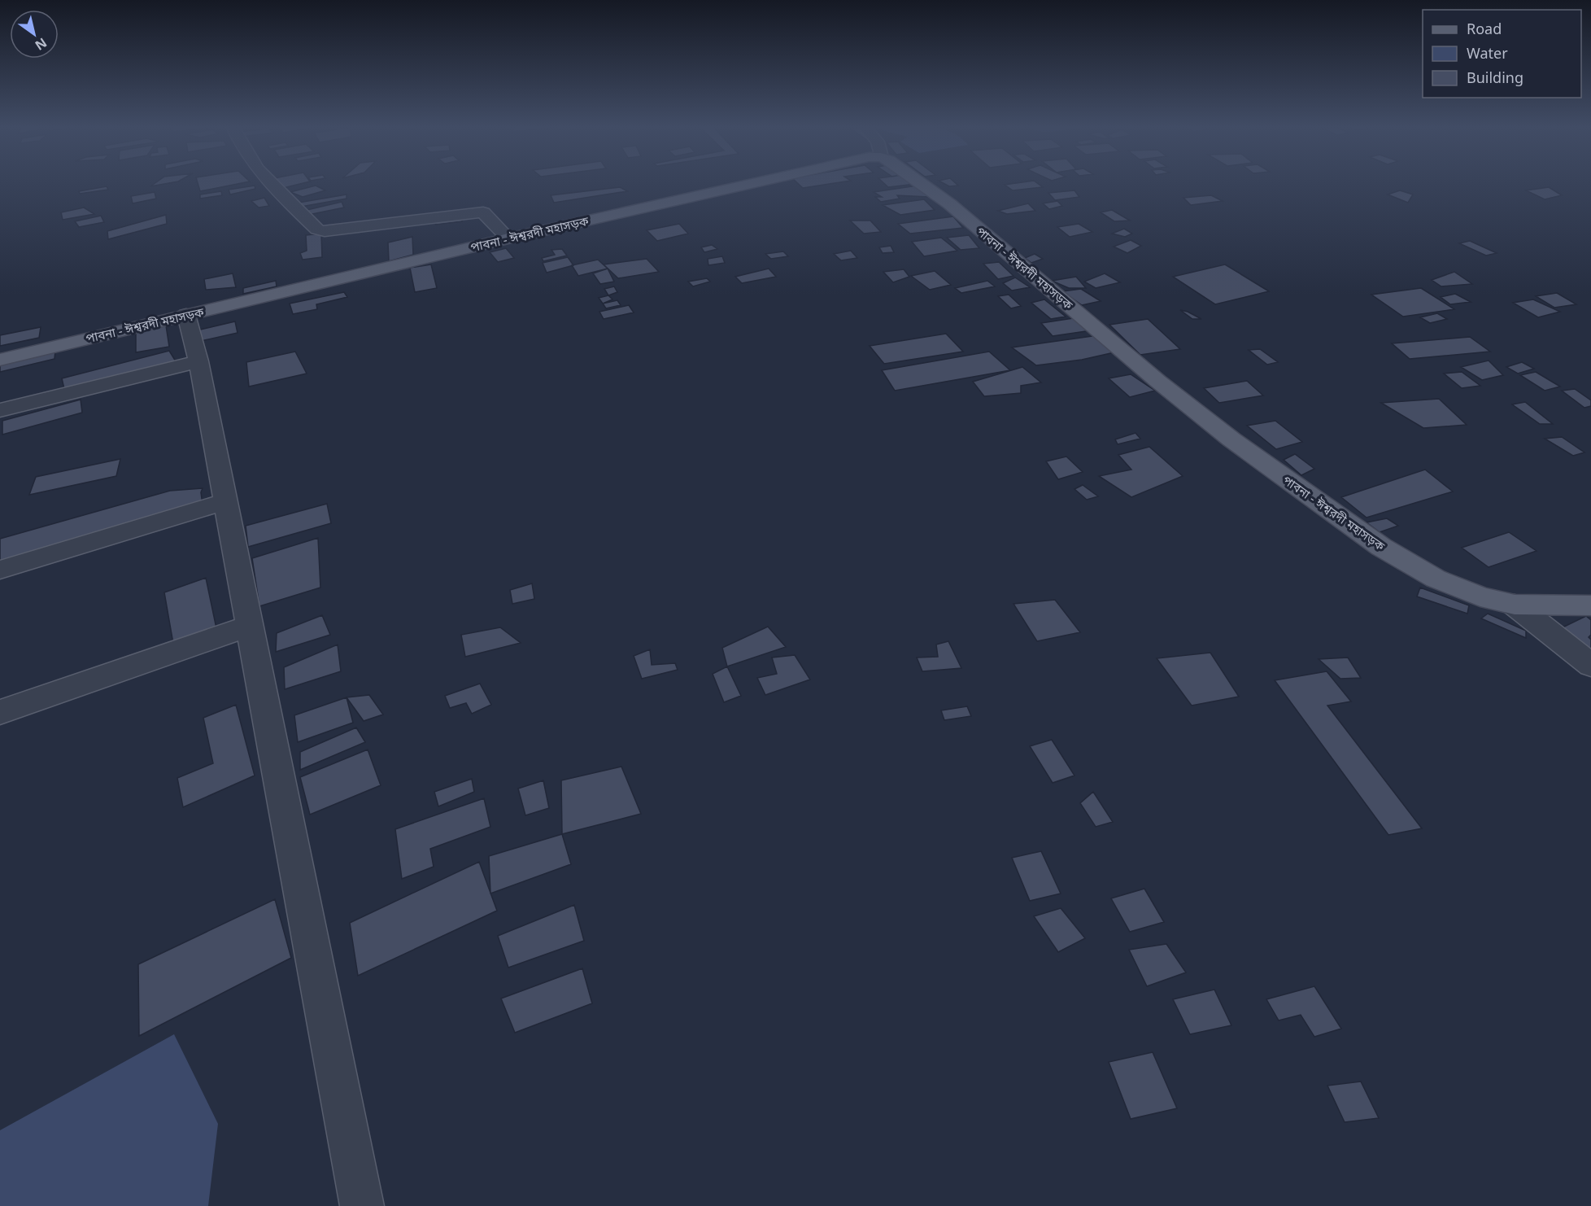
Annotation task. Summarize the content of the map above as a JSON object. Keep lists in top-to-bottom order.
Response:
{
  "streets": {
    "main road": ["পাবনা - ঈশ্বরদী মহাসড়ক"]
  },
  "legend": ["Road", "Water", "Building"],
  "north": "bottom right"
}
